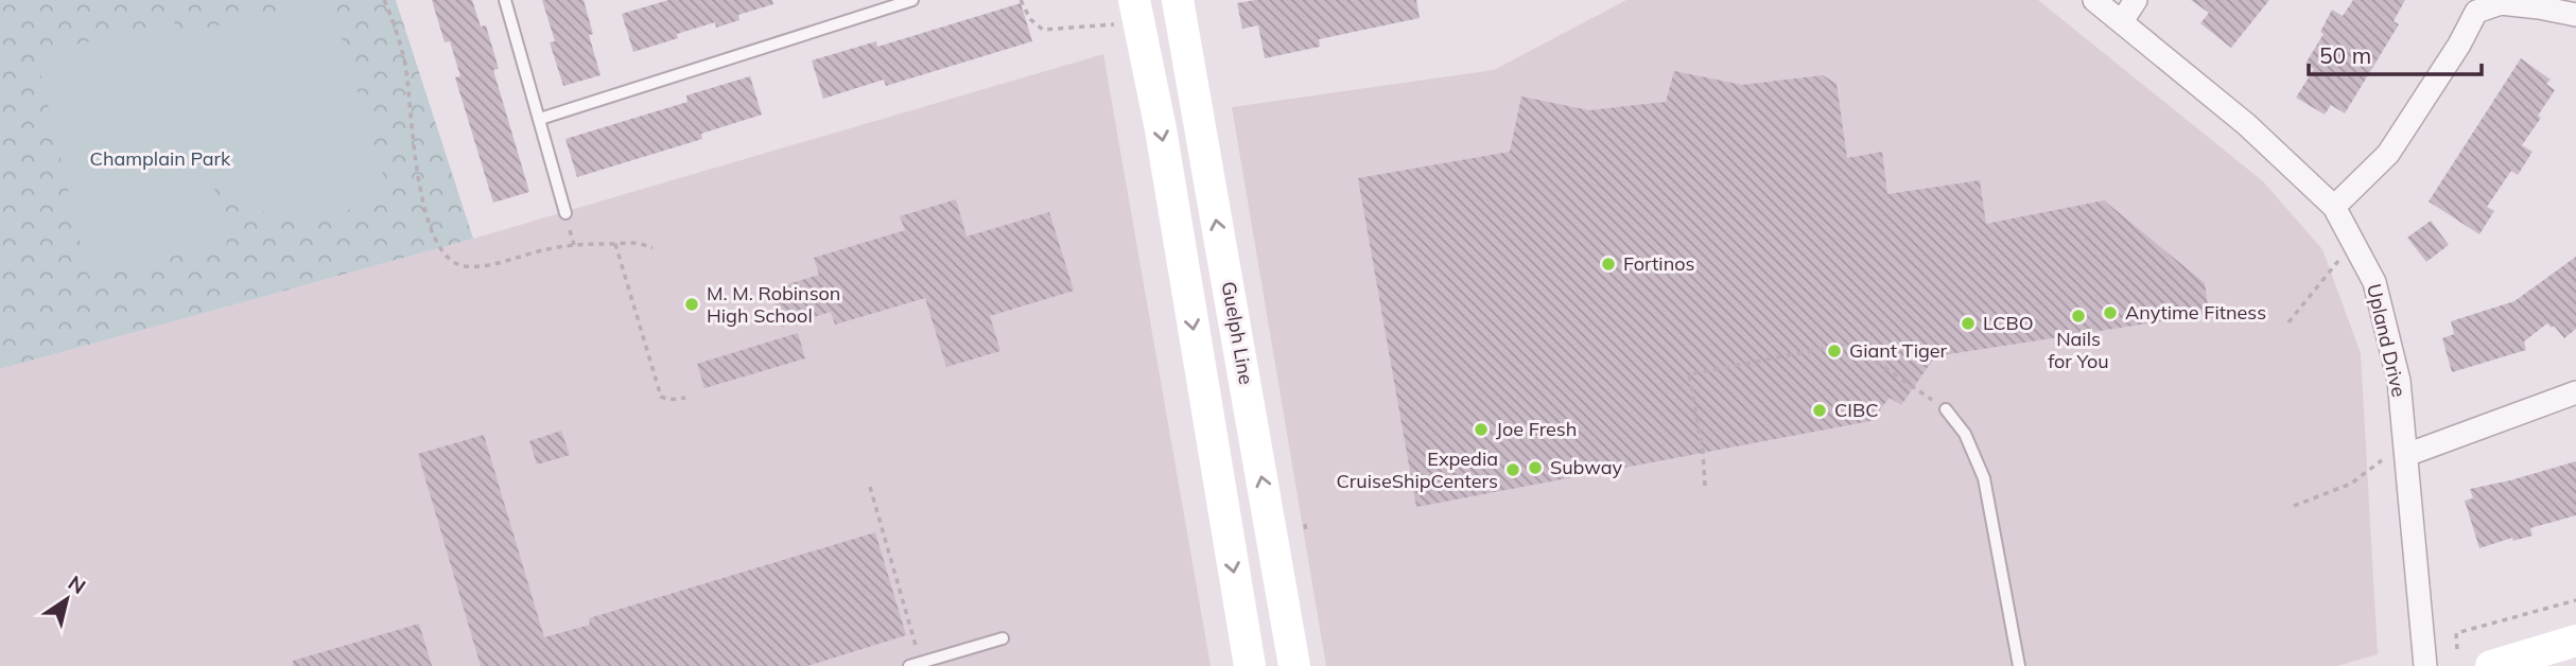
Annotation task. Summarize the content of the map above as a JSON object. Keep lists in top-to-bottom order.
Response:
{
  "streets": {
    "main road": ["Guelph Line"],
    "street": ["Upland Drive"]
  },
  "parks": ["Champlain Park"],
  "places": [
    "Fortinos",
    "M. M. Robinson High School",
    "Anytime Fitness",
    "Nails for You",
    "LCBO",
    "Giant Tiger",
    "CIBC",
    "Joe Fresh",
    "Subway",
    "Expedia CruiseShipCenters"
  ],
  "scale_bar": "50 m",
  "north": "top right"
}
